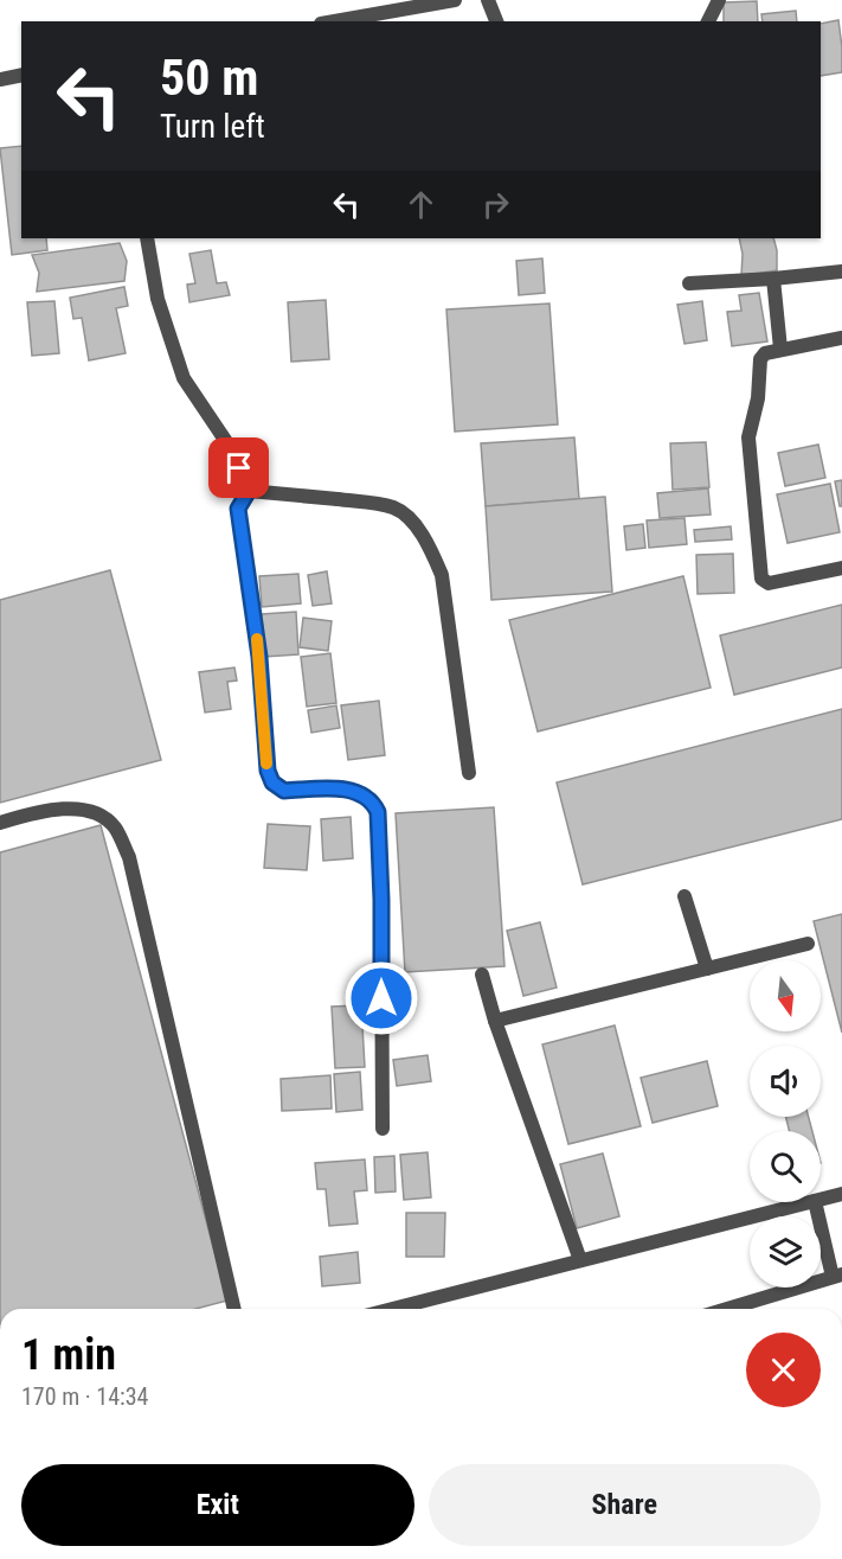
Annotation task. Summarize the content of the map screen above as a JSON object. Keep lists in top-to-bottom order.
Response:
{
  "north": "bottom",
  "page": {
    "turn": ["50 m", "Turn left"],
    "heading": ["1 min", "170 m · 14:34"],
    "buttons": ["Exit", "Share"]
  }
}
